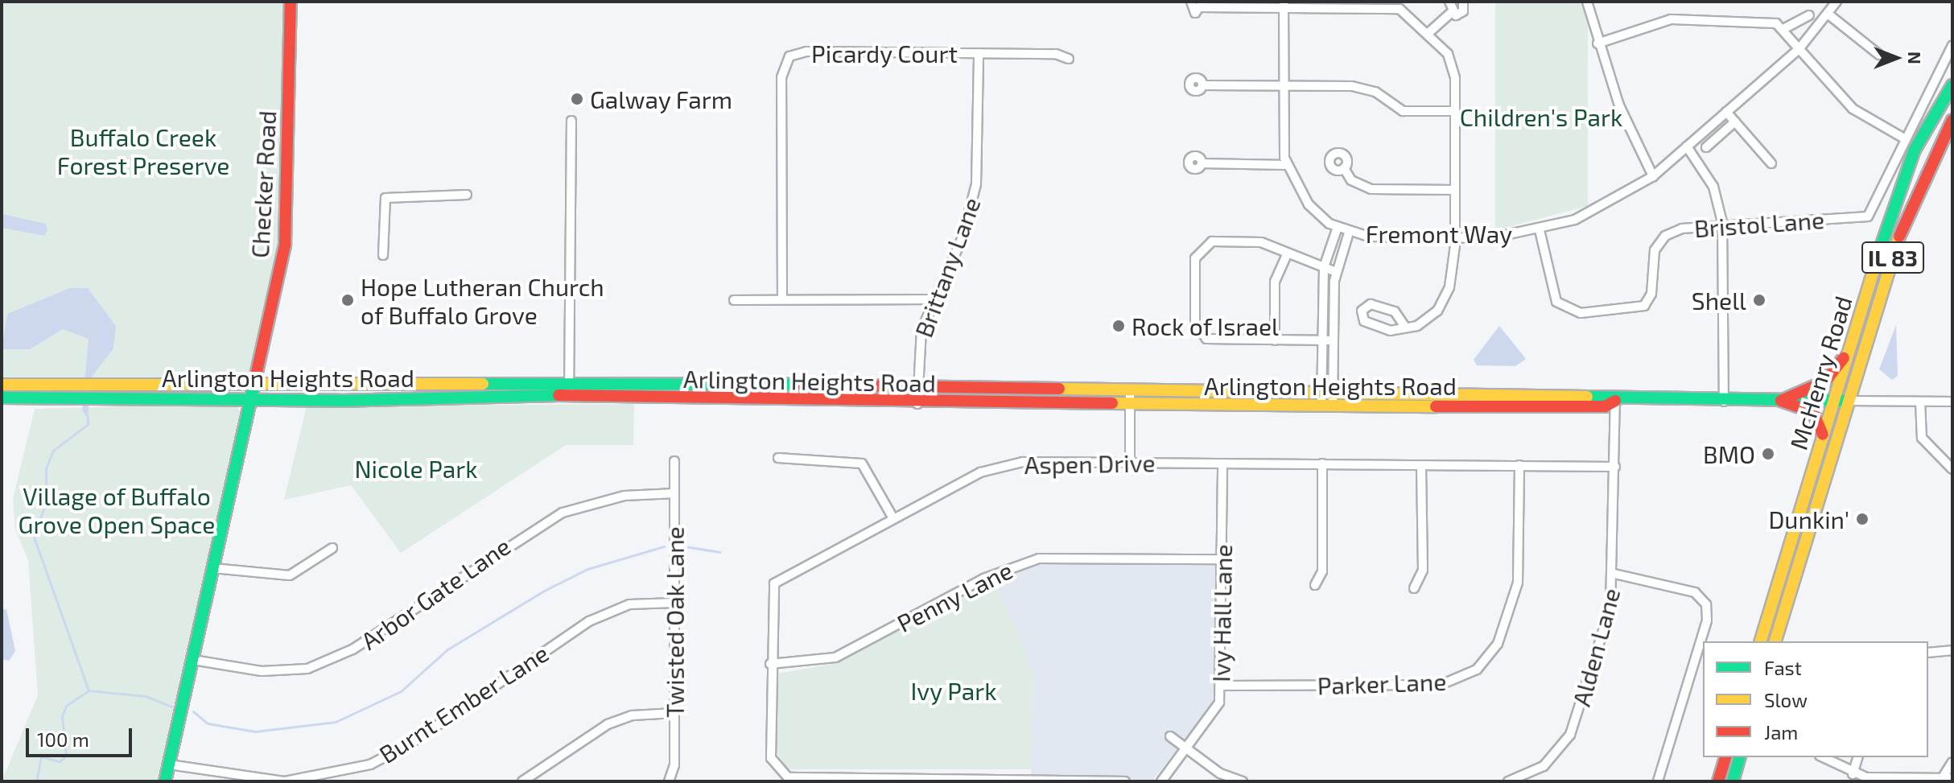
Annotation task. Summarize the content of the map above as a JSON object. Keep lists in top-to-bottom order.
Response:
{
  "streets": {
    "main road": [
      "Checker Road",
      "IL 83",
      "McHenry Road",
      "Arlington Heights Road"
    ],
    "street": [
      "Picardy Court",
      "Bristol Lane",
      "Fremont Way",
      "Brittany Lane",
      "Aspen Drive",
      "Arbor Gate Lane",
      "Penny Lane",
      "Ivy Hall Lane",
      "Twisted Oak Lane",
      "Alden Lane",
      "Parker Lane",
      "Burnt Ember Lane"
    ]
  },
  "crossings": [
    ["Picardy Court", "Brittany Lane"],
    ["Checker Road", "Arlington Heights Road"],
    ["Checker Road", "Arbor Gate Lane"],
    ["Checker Road", "Burnt Ember Lane"],
    ["Bristol Lane", "Fremont Way"],
    ["Brittany Lane", "Arlington Heights Road"],
    ["McHenry Road", "Arlington Heights Road"],
    ["Arlington Heights Road", "Alden Lane"],
    ["Aspen Drive", "Penny Lane"],
    ["Aspen Drive", "Ivy Hall Lane"],
    ["Aspen Drive", "Alden Lane"],
    ["Aspen Drive", "Parker Lane"],
    ["Arbor Gate Lane", "Twisted Oak Lane"],
    ["Penny Lane", "Ivy Hall Lane"],
    ["Ivy Hall Lane", "Parker Lane"],
    ["Twisted Oak Lane", "Burnt Ember Lane"]
  ],
  "parks": [
    "Children's Park",
    "Buffalo Creek Forest Preserve",
    "Nicole Park",
    "Village of Buffalo Grove Open Space",
    "Ivy Park"
  ],
  "places": [
    "Galway Farm",
    "Hope Lutheran Church of Buffalo Grove",
    "Shell",
    "Rock of Israel",
    "BMO",
    "Dunkin'"
  ],
  "legend": ["Fast", "Slow", "Jam"],
  "scale_bar": "100 m",
  "north": "right"
}
